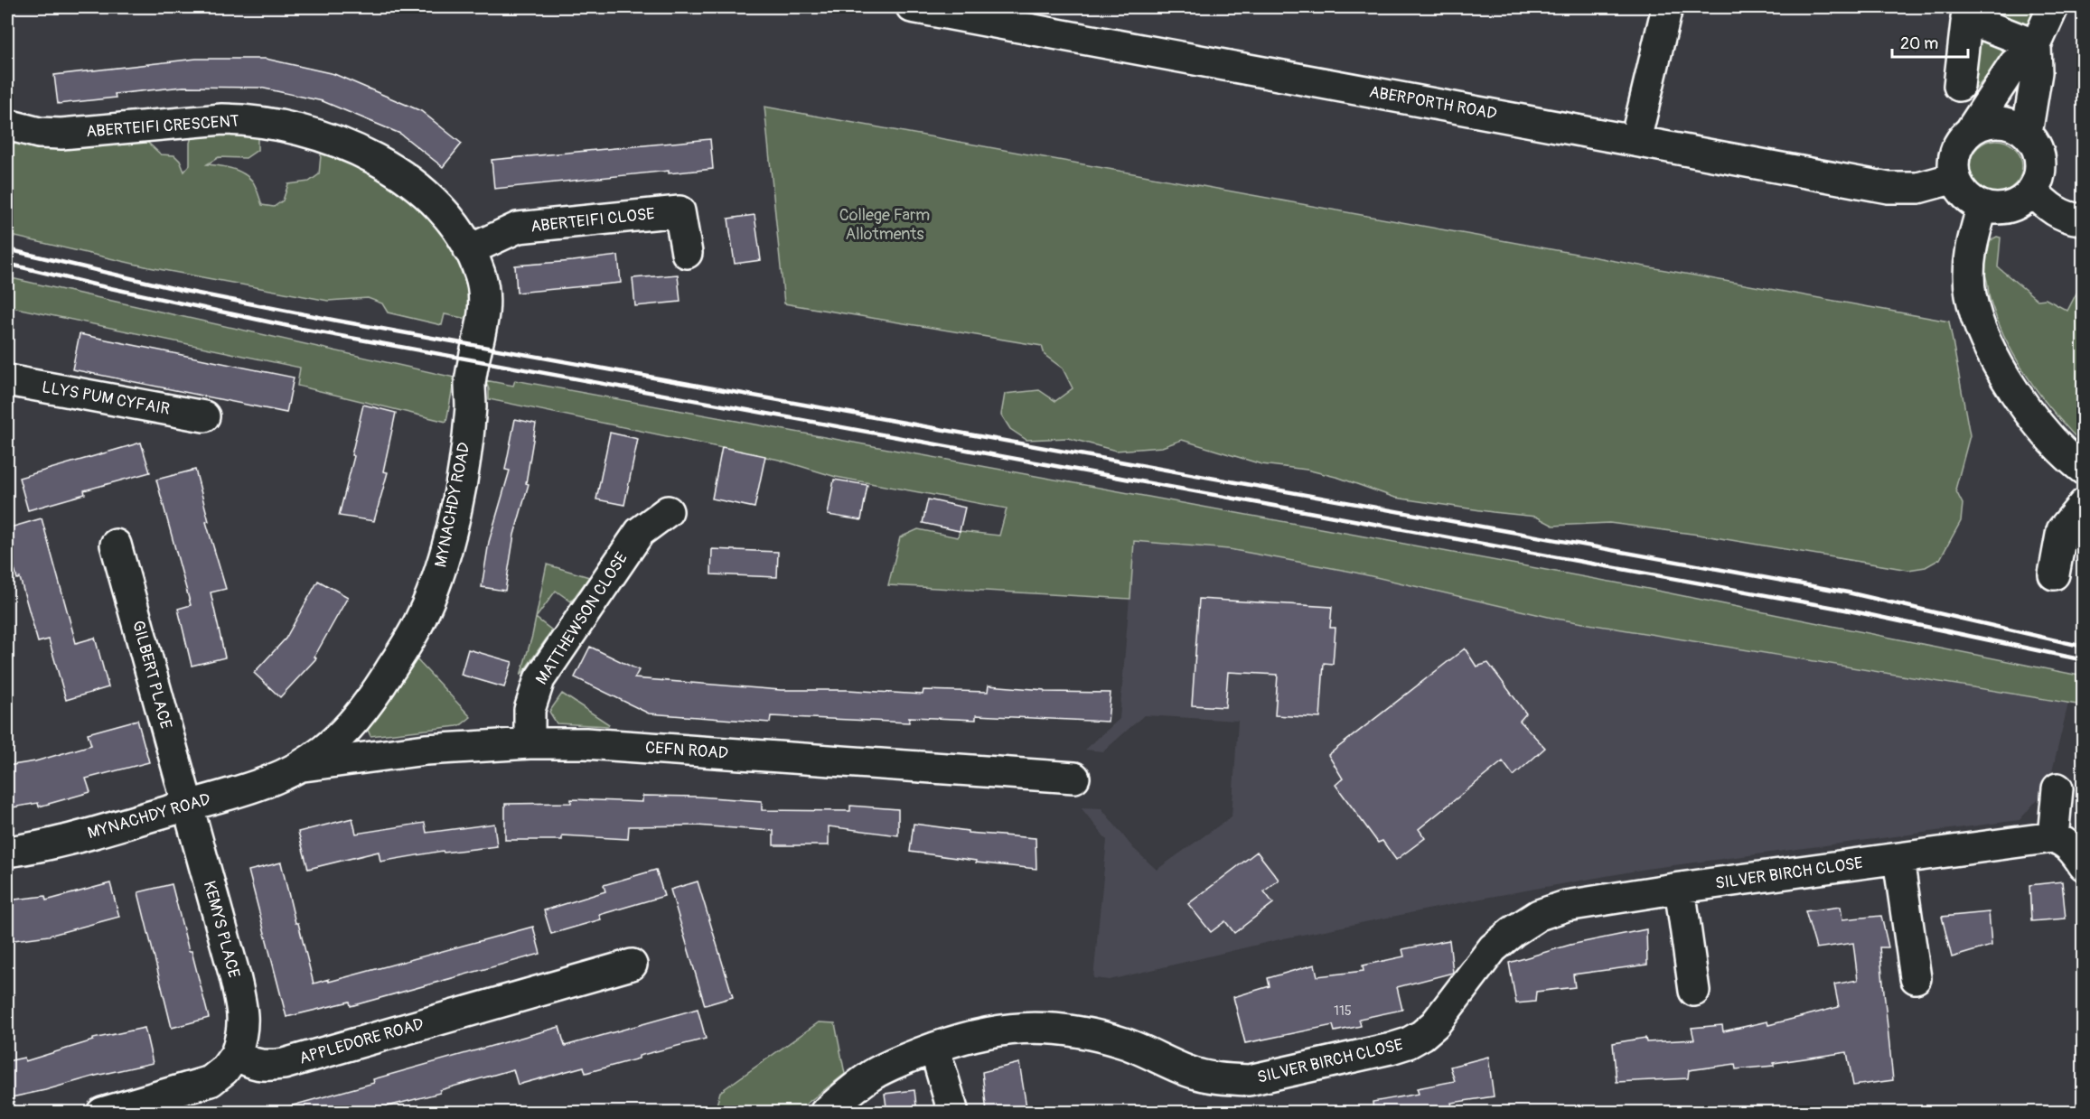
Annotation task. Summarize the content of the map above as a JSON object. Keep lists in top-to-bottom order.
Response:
{
  "streets": {
    "street": [
      "ABERPORTH ROAD",
      "ABERTEIFI CRESCENT",
      "ABERTEIFI CLOSE",
      "LLYS PUM CYFAIR",
      "MYNACHDY ROAD",
      "MATTHEWSON CLOSE",
      "GILBERT PLACE",
      "CEFN ROAD",
      "SILVER BIRCH CLOSE",
      "KEMYS PLACE",
      "APPLEDORE ROAD"
    ]
  },
  "crossings": [
    ["ABERTEIFI CRESCENT", "ABERTEIFI CLOSE"],
    ["ABERTEIFI CRESCENT", "MYNACHDY ROAD"],
    ["ABERTEIFI CLOSE", "MYNACHDY ROAD"],
    ["MYNACHDY ROAD", "GILBERT PLACE"],
    ["MYNACHDY ROAD", "CEFN ROAD"],
    ["MYNACHDY ROAD", "KEMYS PLACE"],
    ["MATTHEWSON CLOSE", "CEFN ROAD"],
    ["GILBERT PLACE", "KEMYS PLACE"],
    ["KEMYS PLACE", "APPLEDORE ROAD"]
  ],
  "parks": ["College Farm Allotments"],
  "house_numbers": ["115"],
  "scale_bar": "20 m"
}
